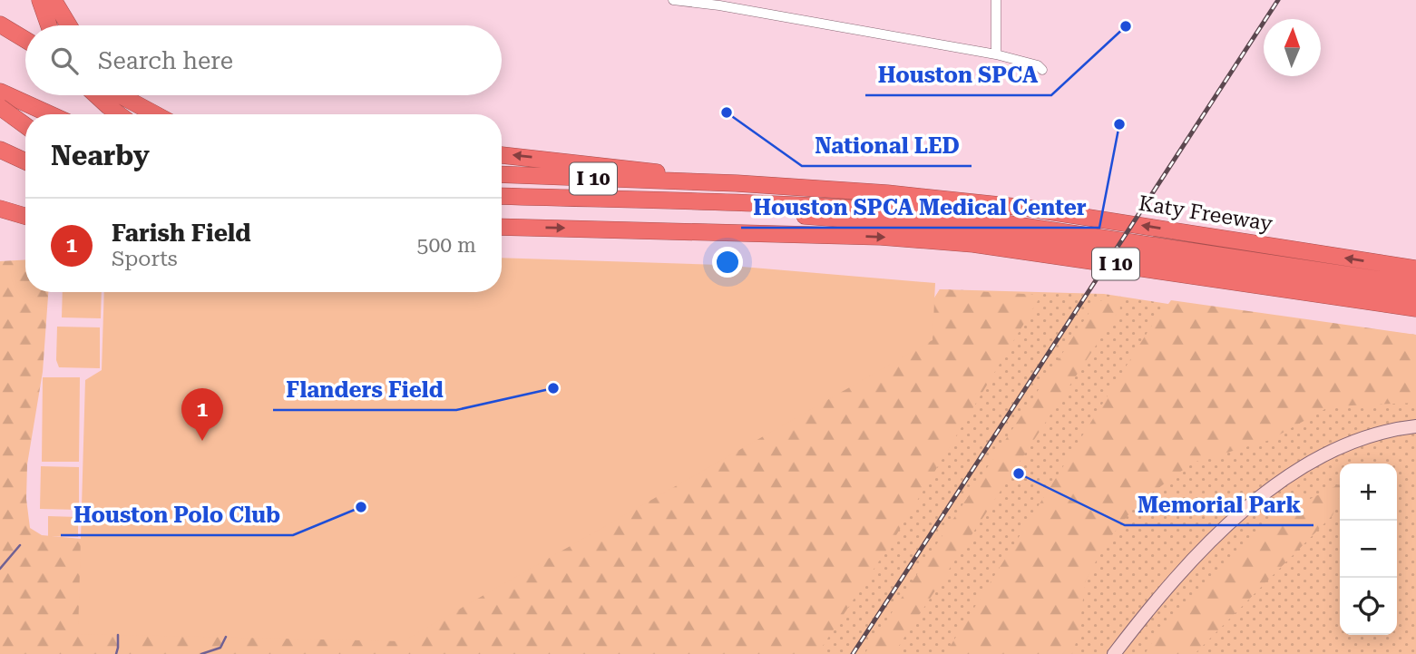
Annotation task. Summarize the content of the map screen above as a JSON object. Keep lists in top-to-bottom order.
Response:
{
  "streets": {
    "highway": ["I 10", "Katy Freeway"]
  },
  "places": [
    "Houston SPCA",
    "National LED",
    "Houston SPCA Medical Center",
    "Flanders Field",
    "Memorial Park",
    "Houston Polo Club"
  ],
  "north": "top",
  "page": {
    "search": "Search here",
    "heading": "Nearby",
    "list": [
      {
        "mark": "1",
        "name": "Farish Field",
        "note": "Sports",
        "value": "500 m"
      }
    ],
    "pins": "1",
    "map_buttons": ["+", "−"]
  }
}
